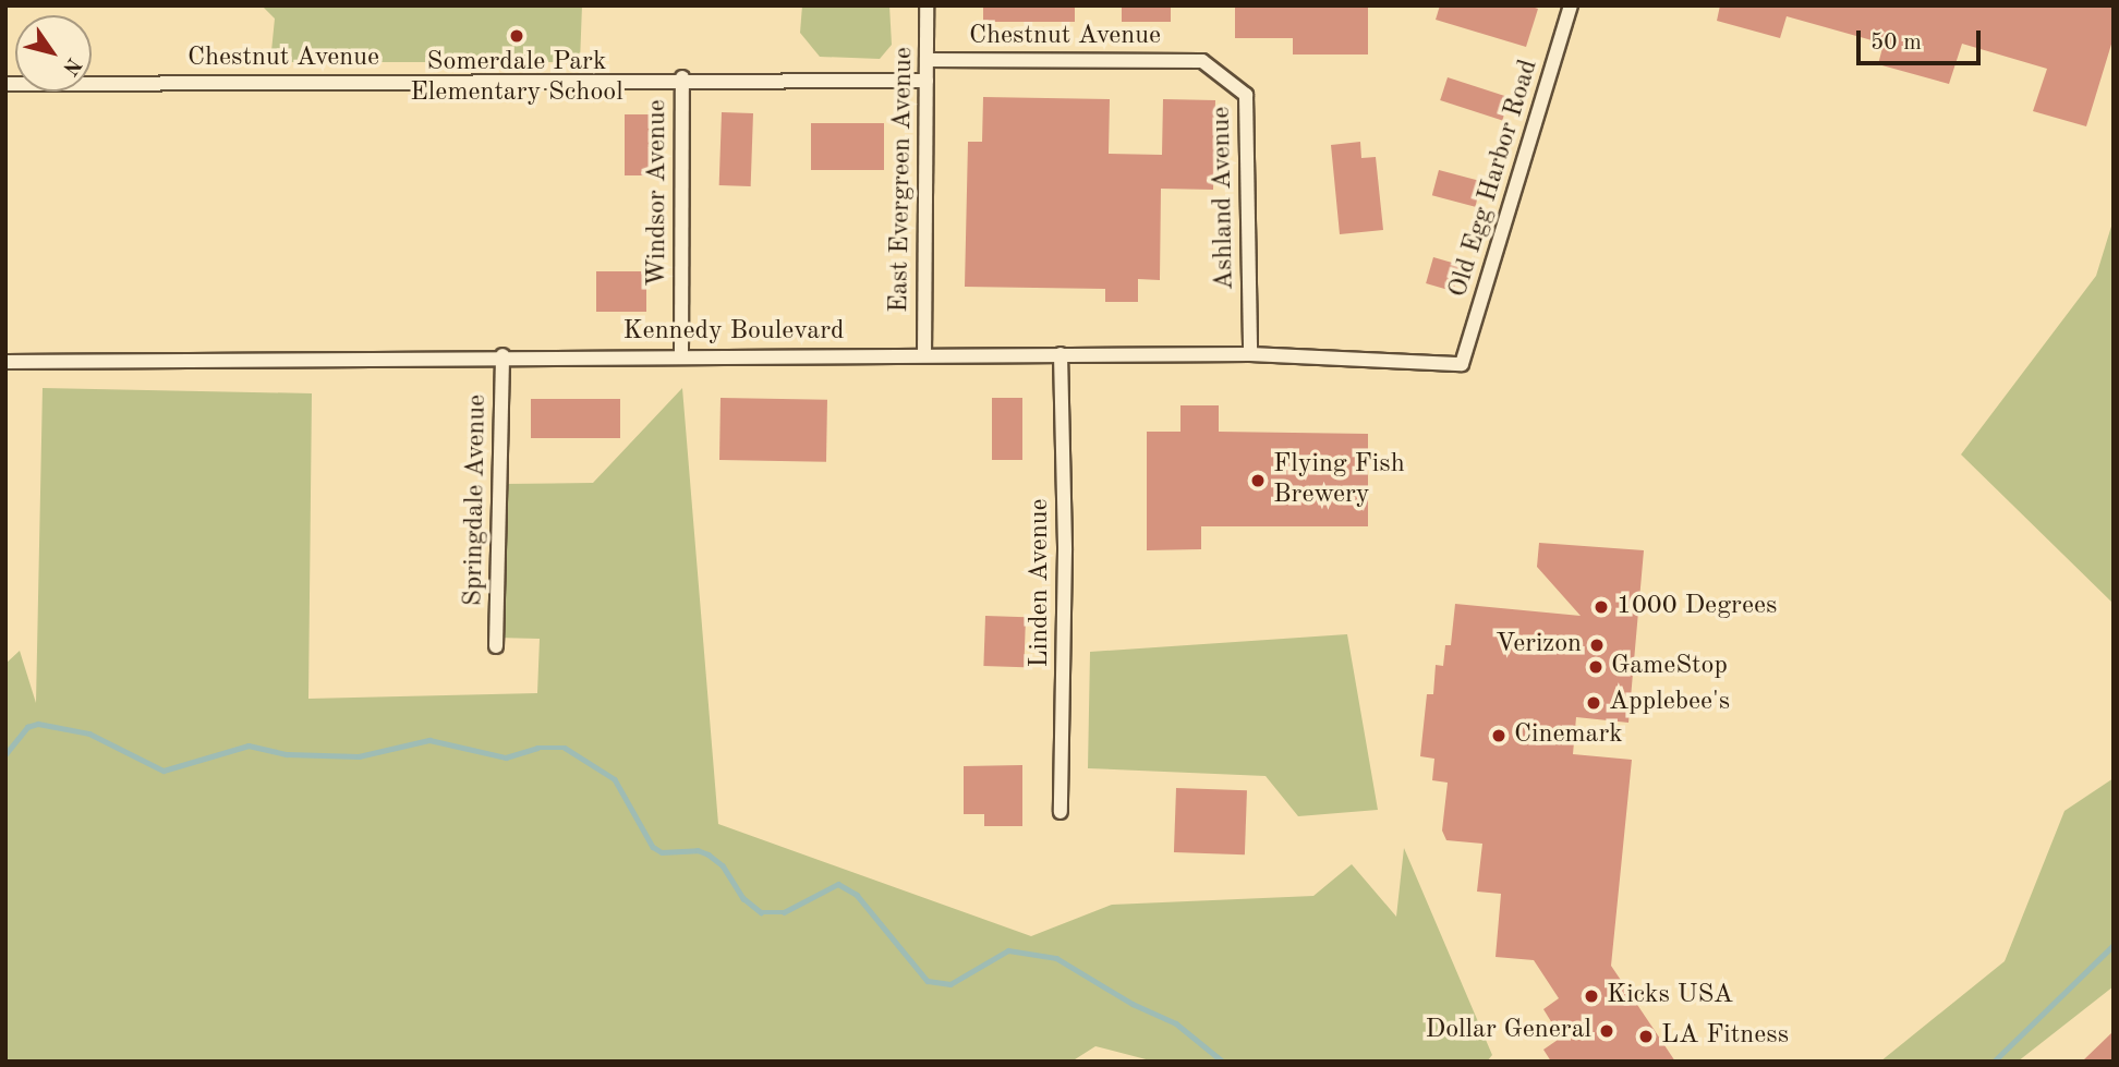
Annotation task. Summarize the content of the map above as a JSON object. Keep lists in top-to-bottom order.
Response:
{
  "streets": {
    "street": [
      "Chestnut Avenue",
      "Old Egg Harbor Road",
      "East Evergreen Avenue",
      "Windsor Avenue",
      "Ashland Avenue",
      "Kennedy Boulevard",
      "Springdale Avenue",
      "Linden Avenue"
    ]
  },
  "crossings": [
    ["Chestnut Avenue", "East Evergreen Avenue"],
    ["Chestnut Avenue", "Windsor Avenue"],
    ["Chestnut Avenue", "Ashland Avenue"],
    ["Old Egg Harbor Road", "Kennedy Boulevard"],
    ["East Evergreen Avenue", "Kennedy Boulevard"],
    ["Windsor Avenue", "Kennedy Boulevard"],
    ["Ashland Avenue", "Kennedy Boulevard"],
    ["Kennedy Boulevard", "Springdale Avenue"],
    ["Kennedy Boulevard", "Linden Avenue"]
  ],
  "places": [
    "Somerdale Park Elementary School",
    "Flying Fish Brewery",
    "1000 Degrees",
    "Verizon",
    "GameStop",
    "Applebee's",
    "Cinemark",
    "Kicks USA",
    "Dollar General",
    "LA Fitness"
  ],
  "scale_bar": "50 m",
  "north": "bottom right"
}
